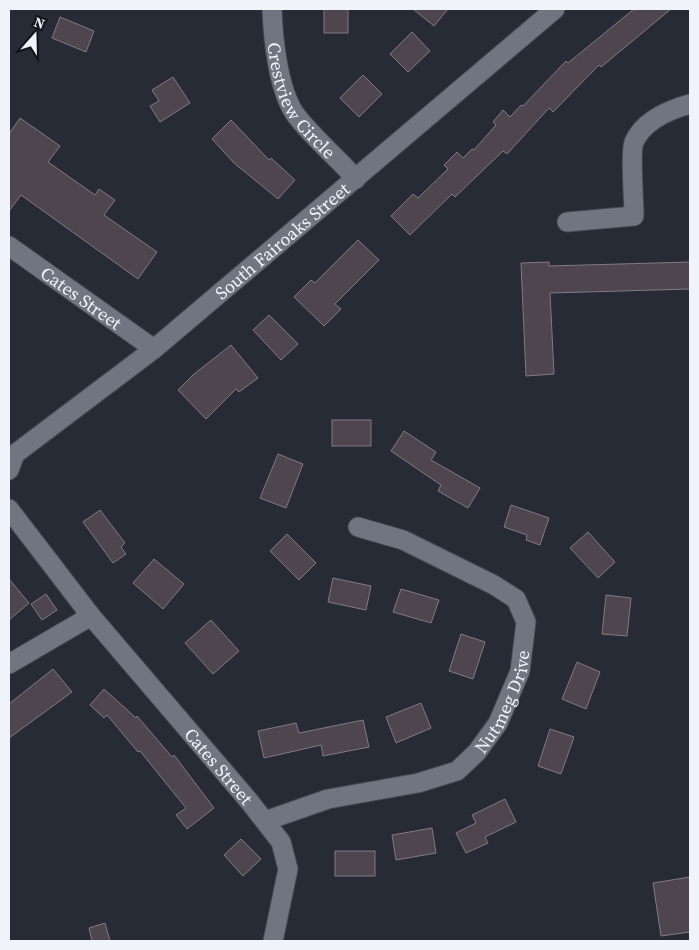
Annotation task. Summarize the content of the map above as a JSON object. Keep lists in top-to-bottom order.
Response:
{
  "streets": {
    "street": [
      "Crestview Circle",
      "South Fairoaks Street",
      "Cates Street",
      "Nutmeg Drive"
    ]
  },
  "crossings": [
    ["Crestview Circle", "South Fairoaks Street"],
    ["South Fairoaks Street", "Cates Street"],
    ["Cates Street", "Nutmeg Drive"]
  ],
  "north": "top"
}
